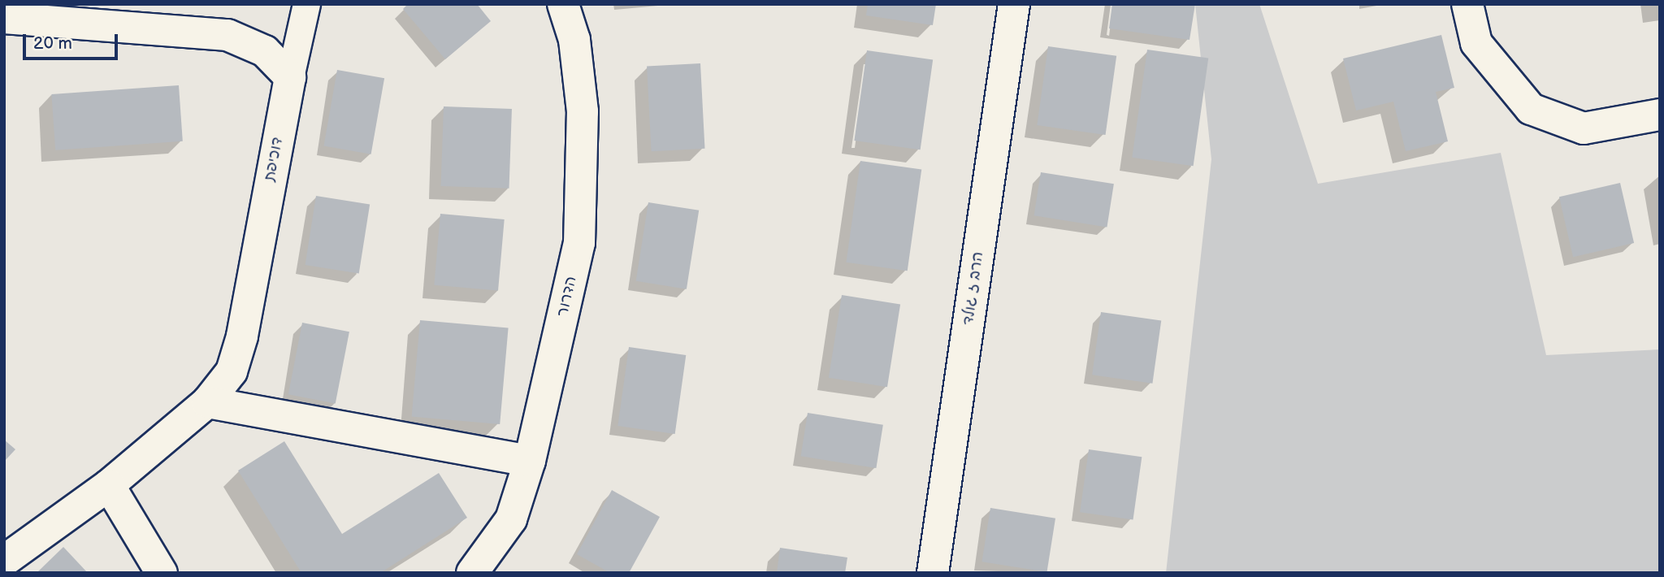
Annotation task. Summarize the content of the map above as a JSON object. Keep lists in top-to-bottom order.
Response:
{
  "streets": {
    "street": ["דוכיפת", "הרב ז גולד", "הדרור"]
  },
  "scale_bar": "20 m"
}
